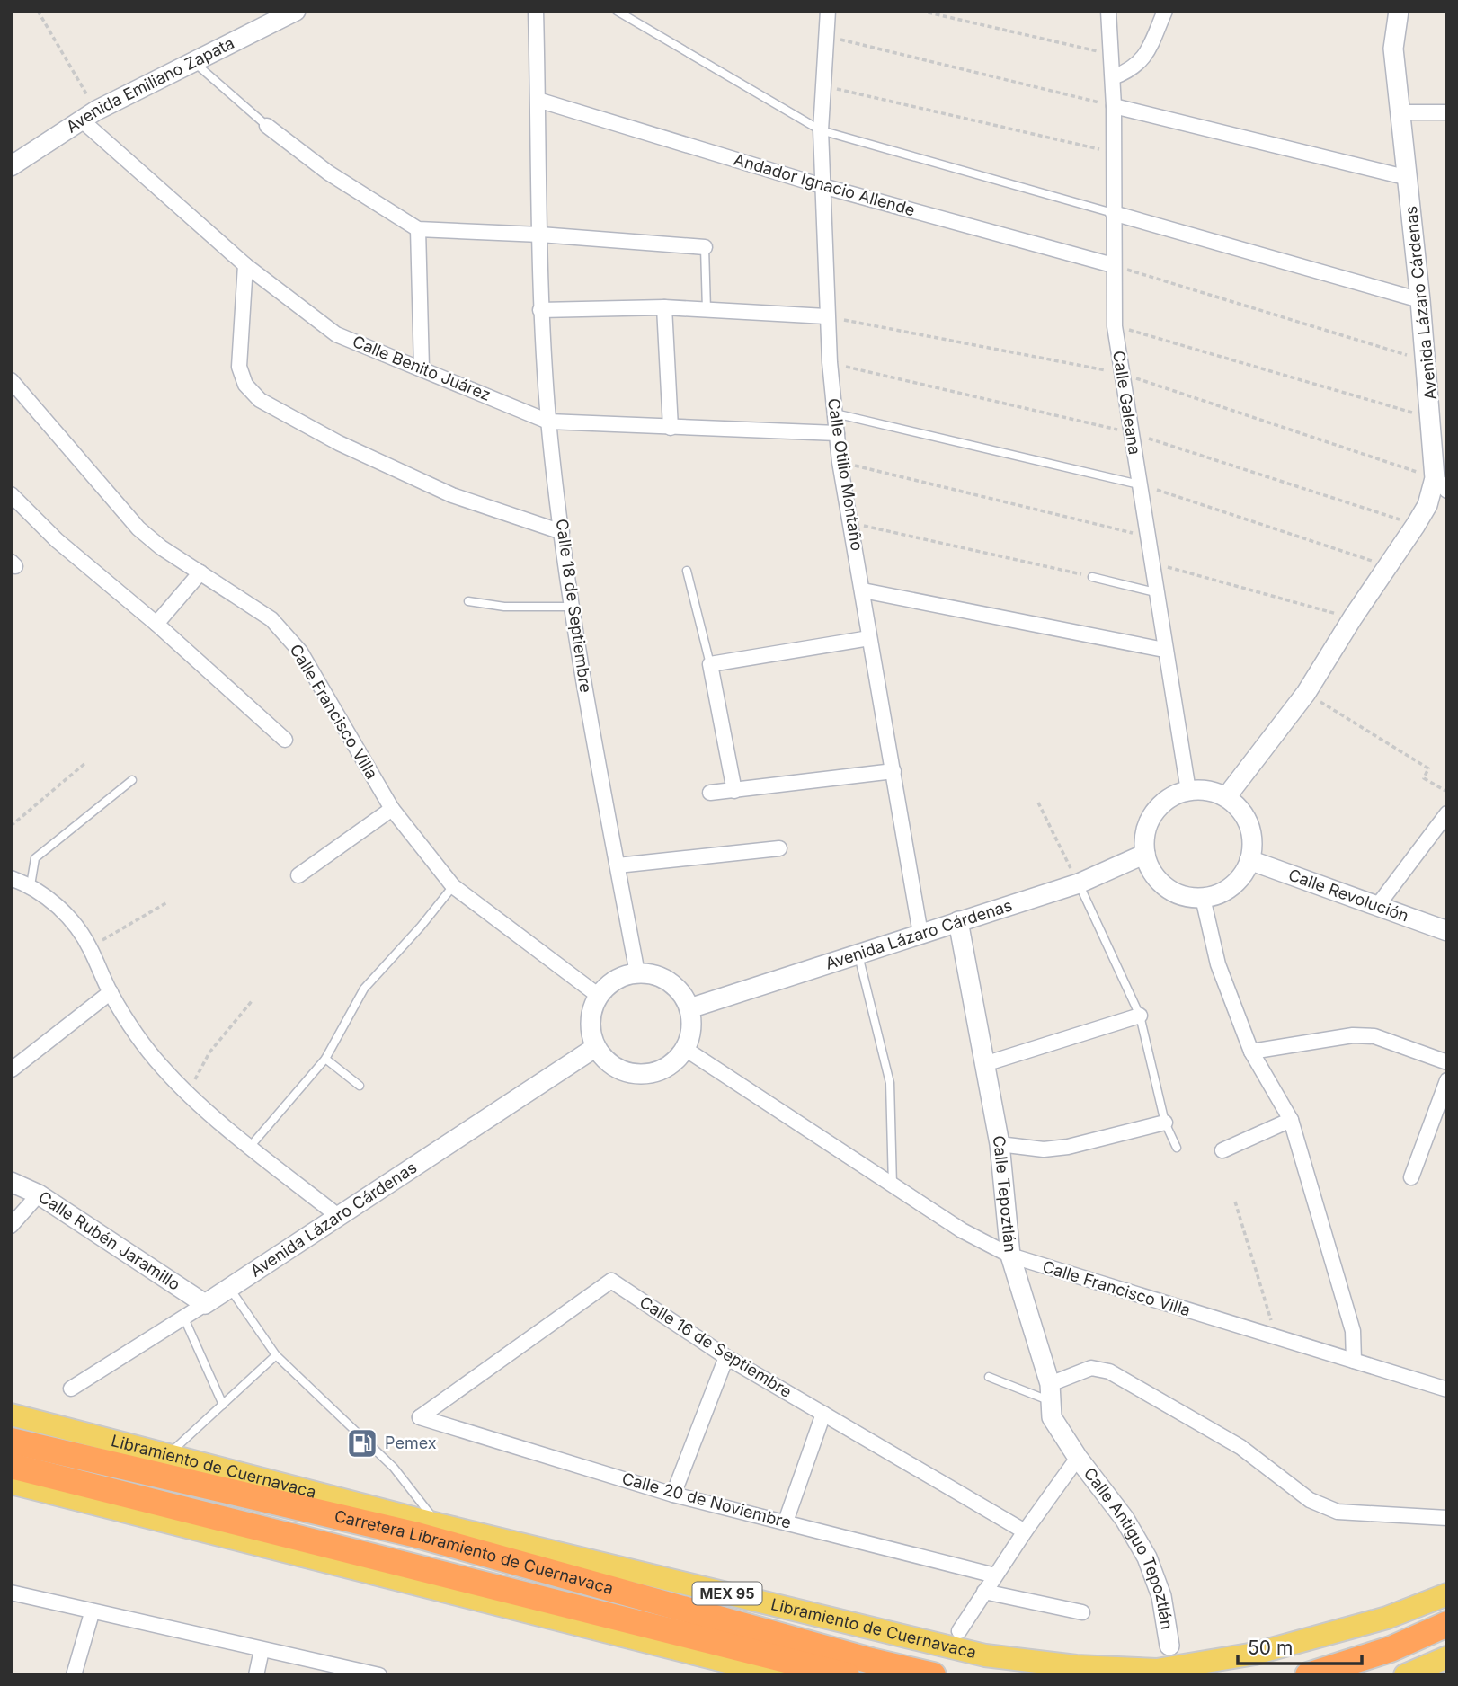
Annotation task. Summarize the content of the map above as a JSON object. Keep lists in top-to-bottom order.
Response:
{
  "streets": {
    "highway": ["Carretera Libramiento de Cuernavaca", "MEX 95"],
    "main road": ["Libramiento de Cuernavaca"],
    "street": [
      "Avenida Emiliano Zapata",
      "Andador Ignacio Allende",
      "Avenida Lázaro Cárdenas",
      "Calle Benito Juárez",
      "Calle Galeana",
      "Calle Otilio Montaño",
      "Calle 18 de Septiembre",
      "Calle Francisco Villa",
      "Calle Revolución",
      "Calle Tepoztlán",
      "Calle Rubén Jaramillo",
      "Calle 16 de Septiembre",
      "Calle 20 de Noviembre",
      "Calle Antiguo Tepoztlán"
    ]
  },
  "crossings": [
    ["Avenida Emiliano Zapata", "Calle Benito Juárez"],
    ["Andador Ignacio Allende", "Calle Galeana"],
    ["Andador Ignacio Allende", "Calle Otilio Montaño"],
    ["Andador Ignacio Allende", "Calle 18 de Septiembre"],
    ["Avenida Lázaro Cárdenas", "Calle Galeana"],
    ["Avenida Lázaro Cárdenas", "Calle Otilio Montaño"],
    ["Avenida Lázaro Cárdenas", "Calle 18 de Septiembre"],
    ["Avenida Lázaro Cárdenas", "Calle Francisco Villa"],
    ["Avenida Lázaro Cárdenas", "Calle Revolución"],
    ["Avenida Lázaro Cárdenas", "Calle Tepoztlán"],
    ["Avenida Lázaro Cárdenas", "Calle Rubén Jaramillo"],
    ["Calle Benito Juárez", "Calle Otilio Montaño"],
    ["Calle Benito Juárez", "Calle 18 de Septiembre"],
    ["Calle Galeana", "Calle Revolución"],
    ["Calle 18 de Septiembre", "Calle Francisco Villa"],
    ["Calle Francisco Villa", "Calle Tepoztlán"],
    ["Calle Tepoztlán", "Calle Antiguo Tepoztlán"],
    ["Calle 16 de Septiembre", "Calle 20 de Noviembre"]
  ],
  "places": {
    "fuel station": ["Pemex"]
  },
  "scale_bar": "50 m"
}
